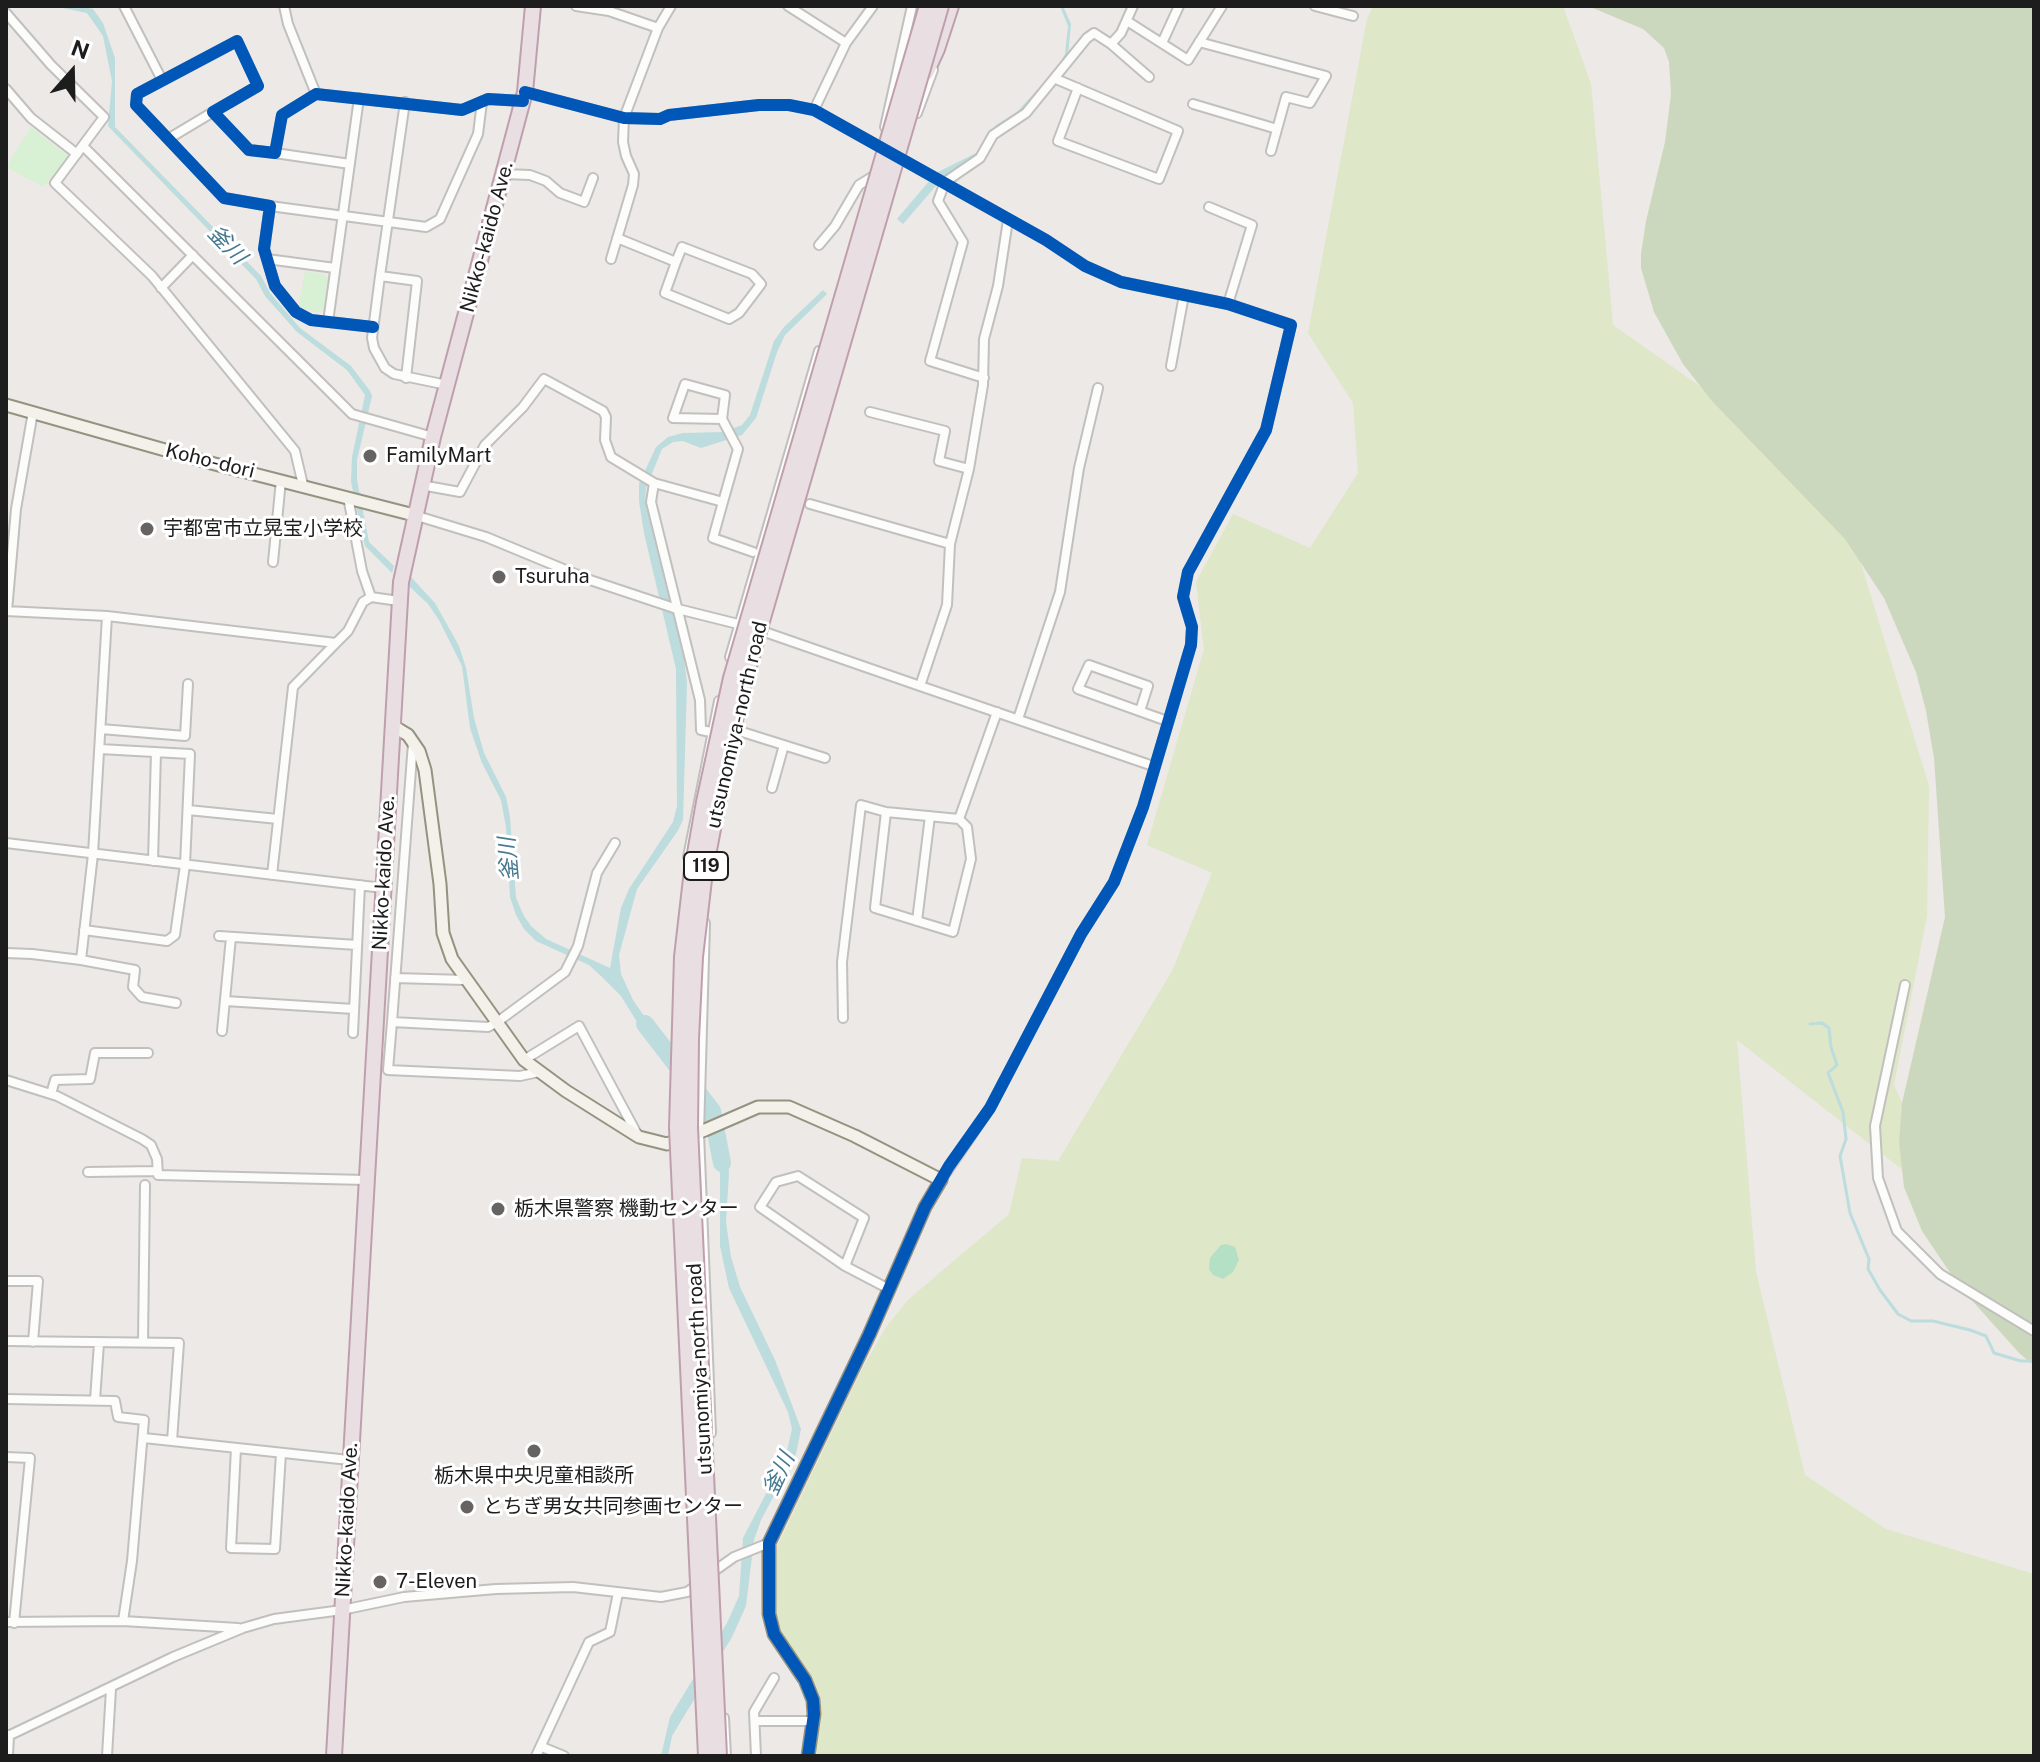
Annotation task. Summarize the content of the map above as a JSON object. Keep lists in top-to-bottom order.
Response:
{
  "streets": {
    "highway": ["Nikko-kaido Ave.", "utsunomiya-north road", "119"],
    "street": ["Koho-dori"]
  },
  "crossings": [
    ["Nikko-kaido Ave.", "Koho-dori"]
  ],
  "water": ["釜川"],
  "places": [
    "FamilyMart",
    "宇都宮市立晃宝小学校",
    "Tsuruha",
    "栃木県警察 機動センター",
    "栃木県中央児童相談所",
    "とちぎ男女共同参画センター",
    "7-Eleven"
  ],
  "north": "top"
}
